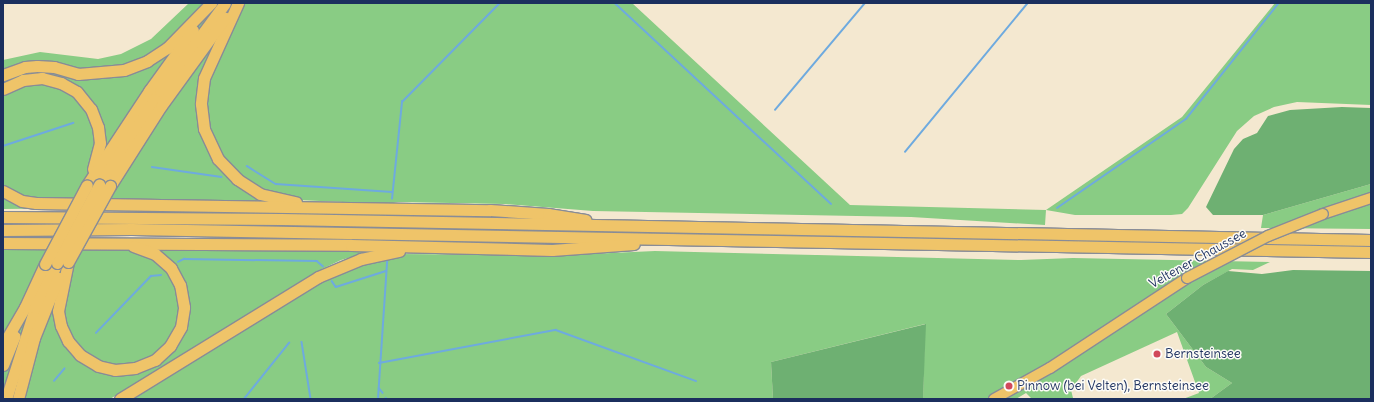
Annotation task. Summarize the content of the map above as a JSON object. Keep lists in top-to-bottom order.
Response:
{
  "streets": {
    "main road": ["Veltener Chaussee"]
  },
  "places": ["Bernsteinsee", "Pinnow (bei Velten), Bernsteinsee"]
}
